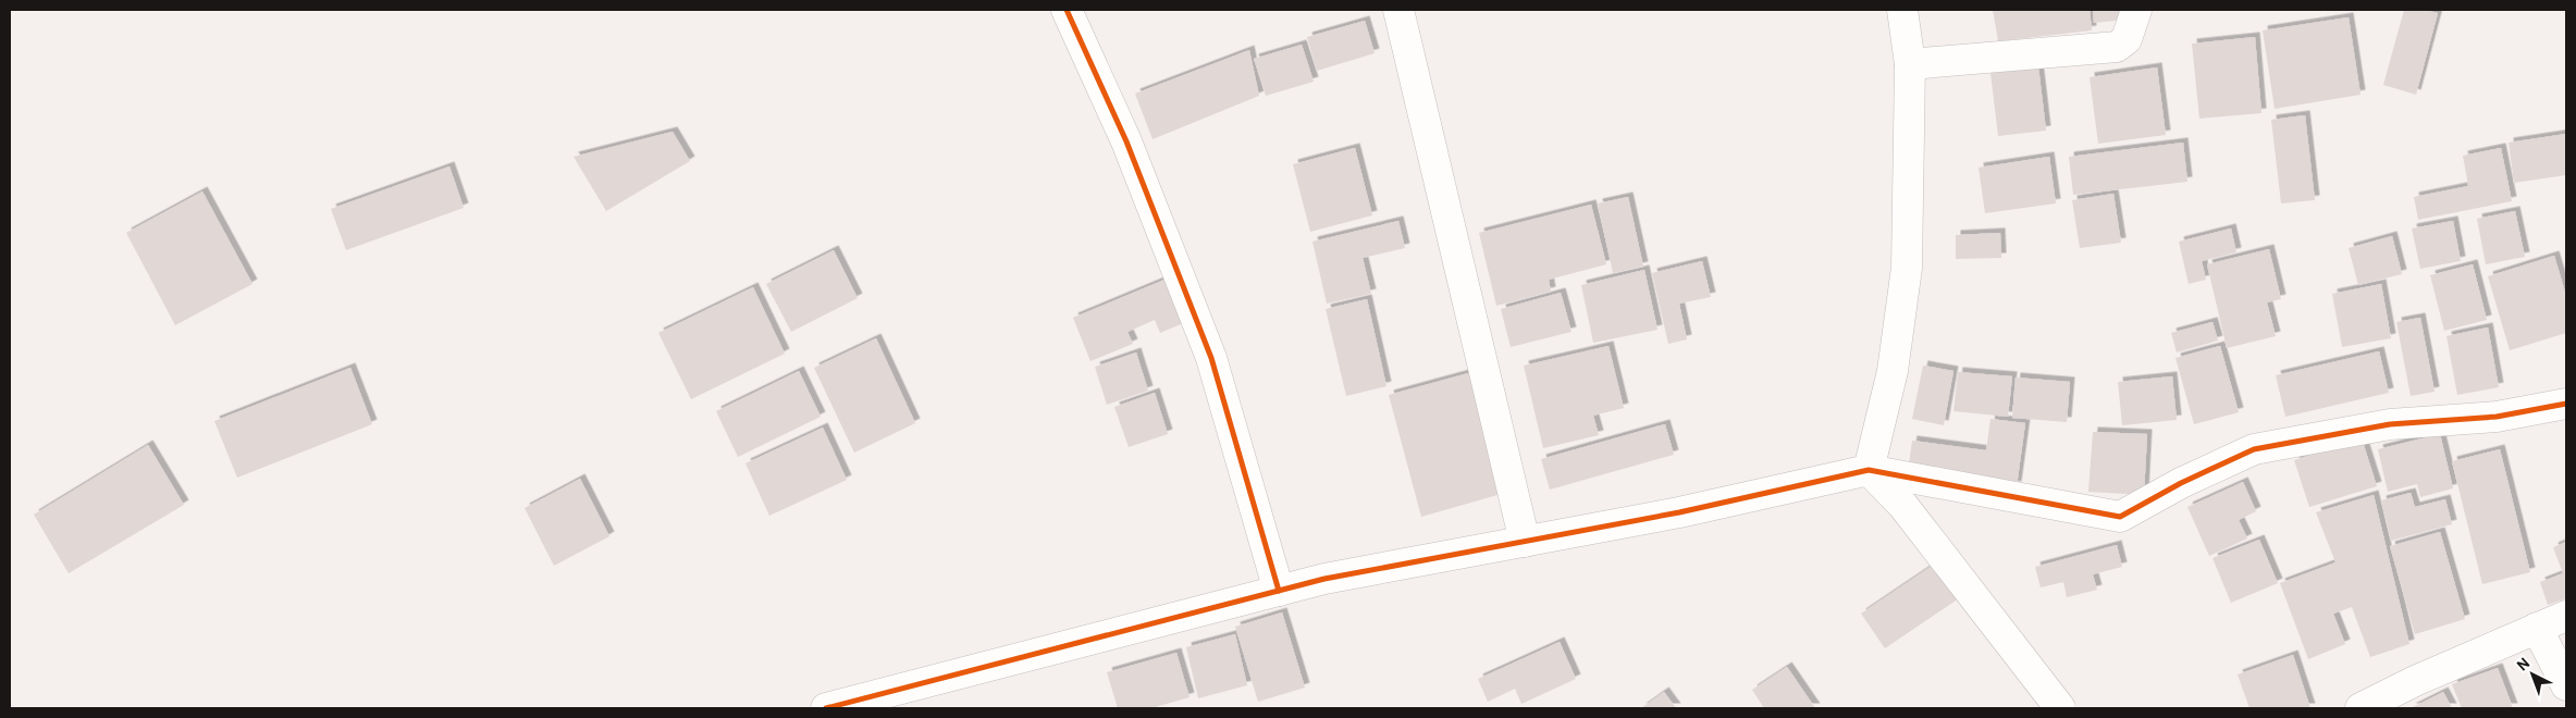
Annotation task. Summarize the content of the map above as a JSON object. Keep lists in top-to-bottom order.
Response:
{
  "north": "top left"
}
